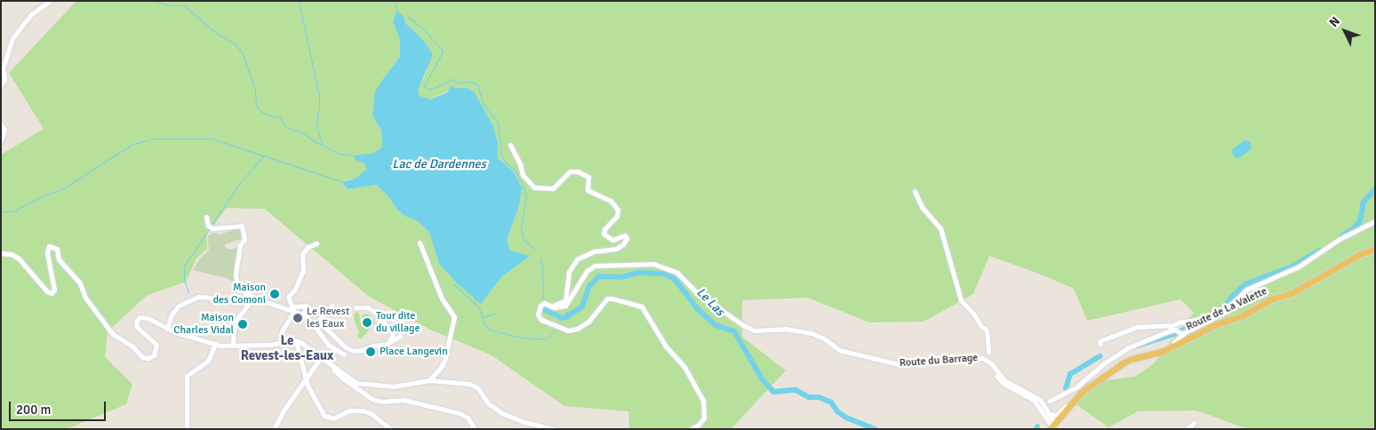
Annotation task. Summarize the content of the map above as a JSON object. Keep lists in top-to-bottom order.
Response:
{
  "streets": {
    "main road": ["Route de La Valette"],
    "street": ["Route du Barrage"]
  },
  "crossings": [
    ["Route de La Valette", "Route du Barrage"]
  ],
  "districts": ["Le Revest-les-Eaux"],
  "water": ["Lac de Dardennes", "Le Las"],
  "places": [
    "Maison des Comoni",
    "Le Revest les Eaux",
    "Tour dite du village",
    "Maison Charles Vidal",
    "Place Langevin"
  ],
  "scale_bar": "200 m",
  "north": "top left"
}
